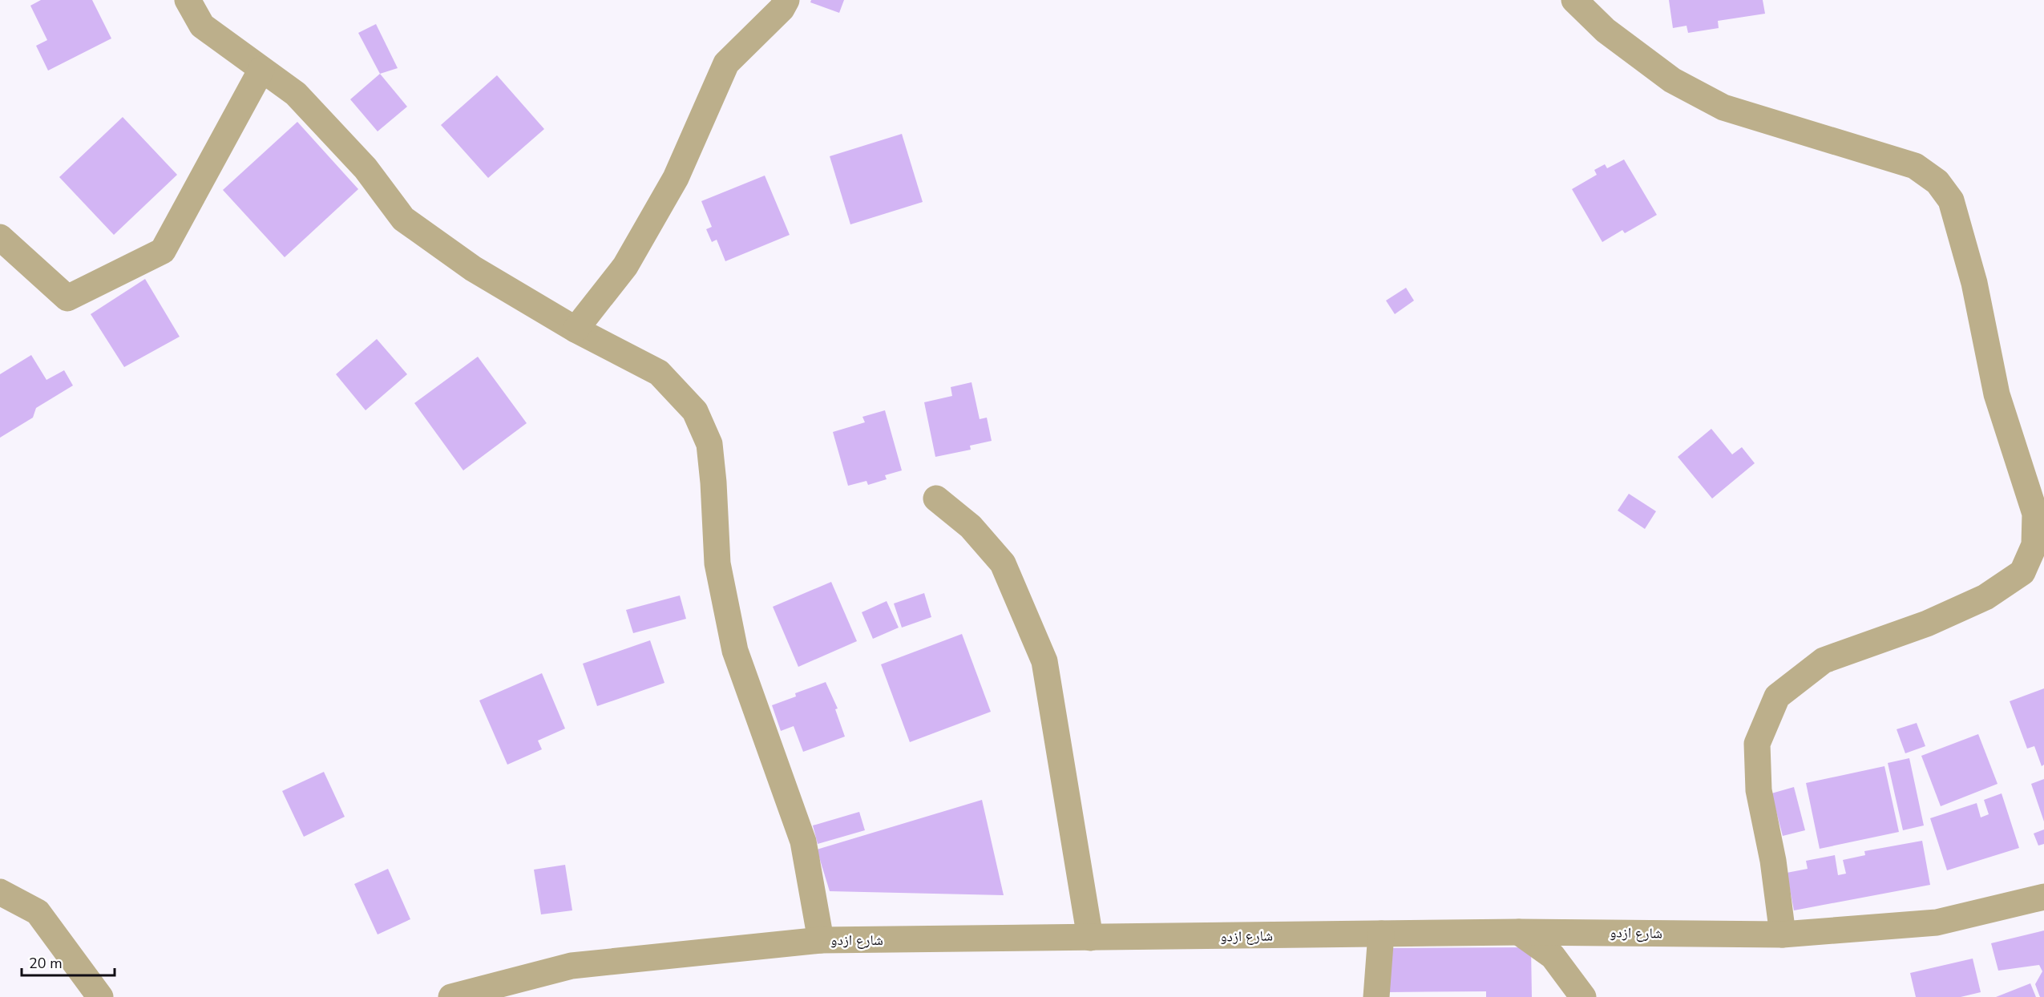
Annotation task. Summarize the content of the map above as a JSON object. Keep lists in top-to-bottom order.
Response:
{
  "streets": {
    "street": ["شارع ازدو"]
  },
  "scale_bar": "20 m"
}
